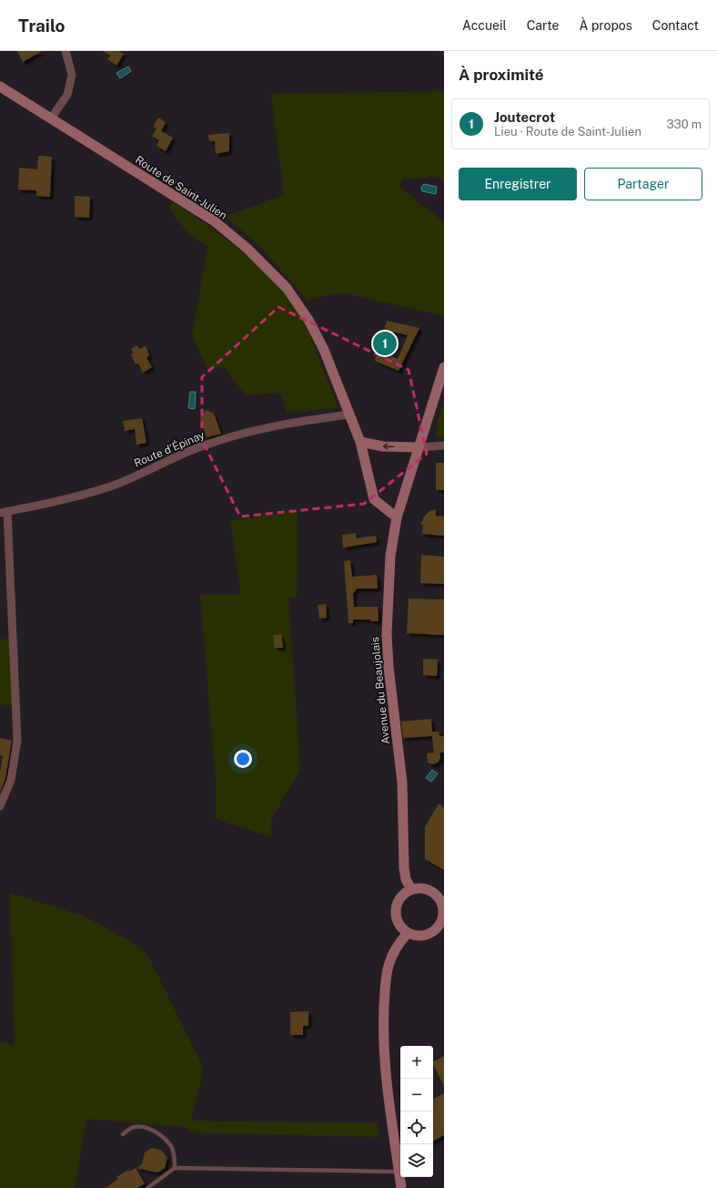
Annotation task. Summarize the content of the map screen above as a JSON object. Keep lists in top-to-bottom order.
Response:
{
  "streets": {
    "main road": ["Route de Saint-Julien", "Avenue du Beaujolais"],
    "street": ["Route d'Épinay"]
  },
  "crossings": [
    ["Route de Saint-Julien", "Route d'Épinay"],
    ["Route de Saint-Julien", "Avenue du Beaujolais"]
  ],
  "page": {
    "header": "Trailo",
    "nav": [
      "Accueil",
      "Carte",
      "À propos",
      "Contact"
    ],
    "heading": "À proximité",
    "list": [
      {
        "mark": "1",
        "name": "Joutecrot",
        "note": "Lieu · Route de Saint-Julien",
        "value": "330 m"
      }
    ],
    "buttons": ["Enregistrer", "Partager"],
    "pins": "1",
    "map_buttons": ["+", "−"]
  }
}
